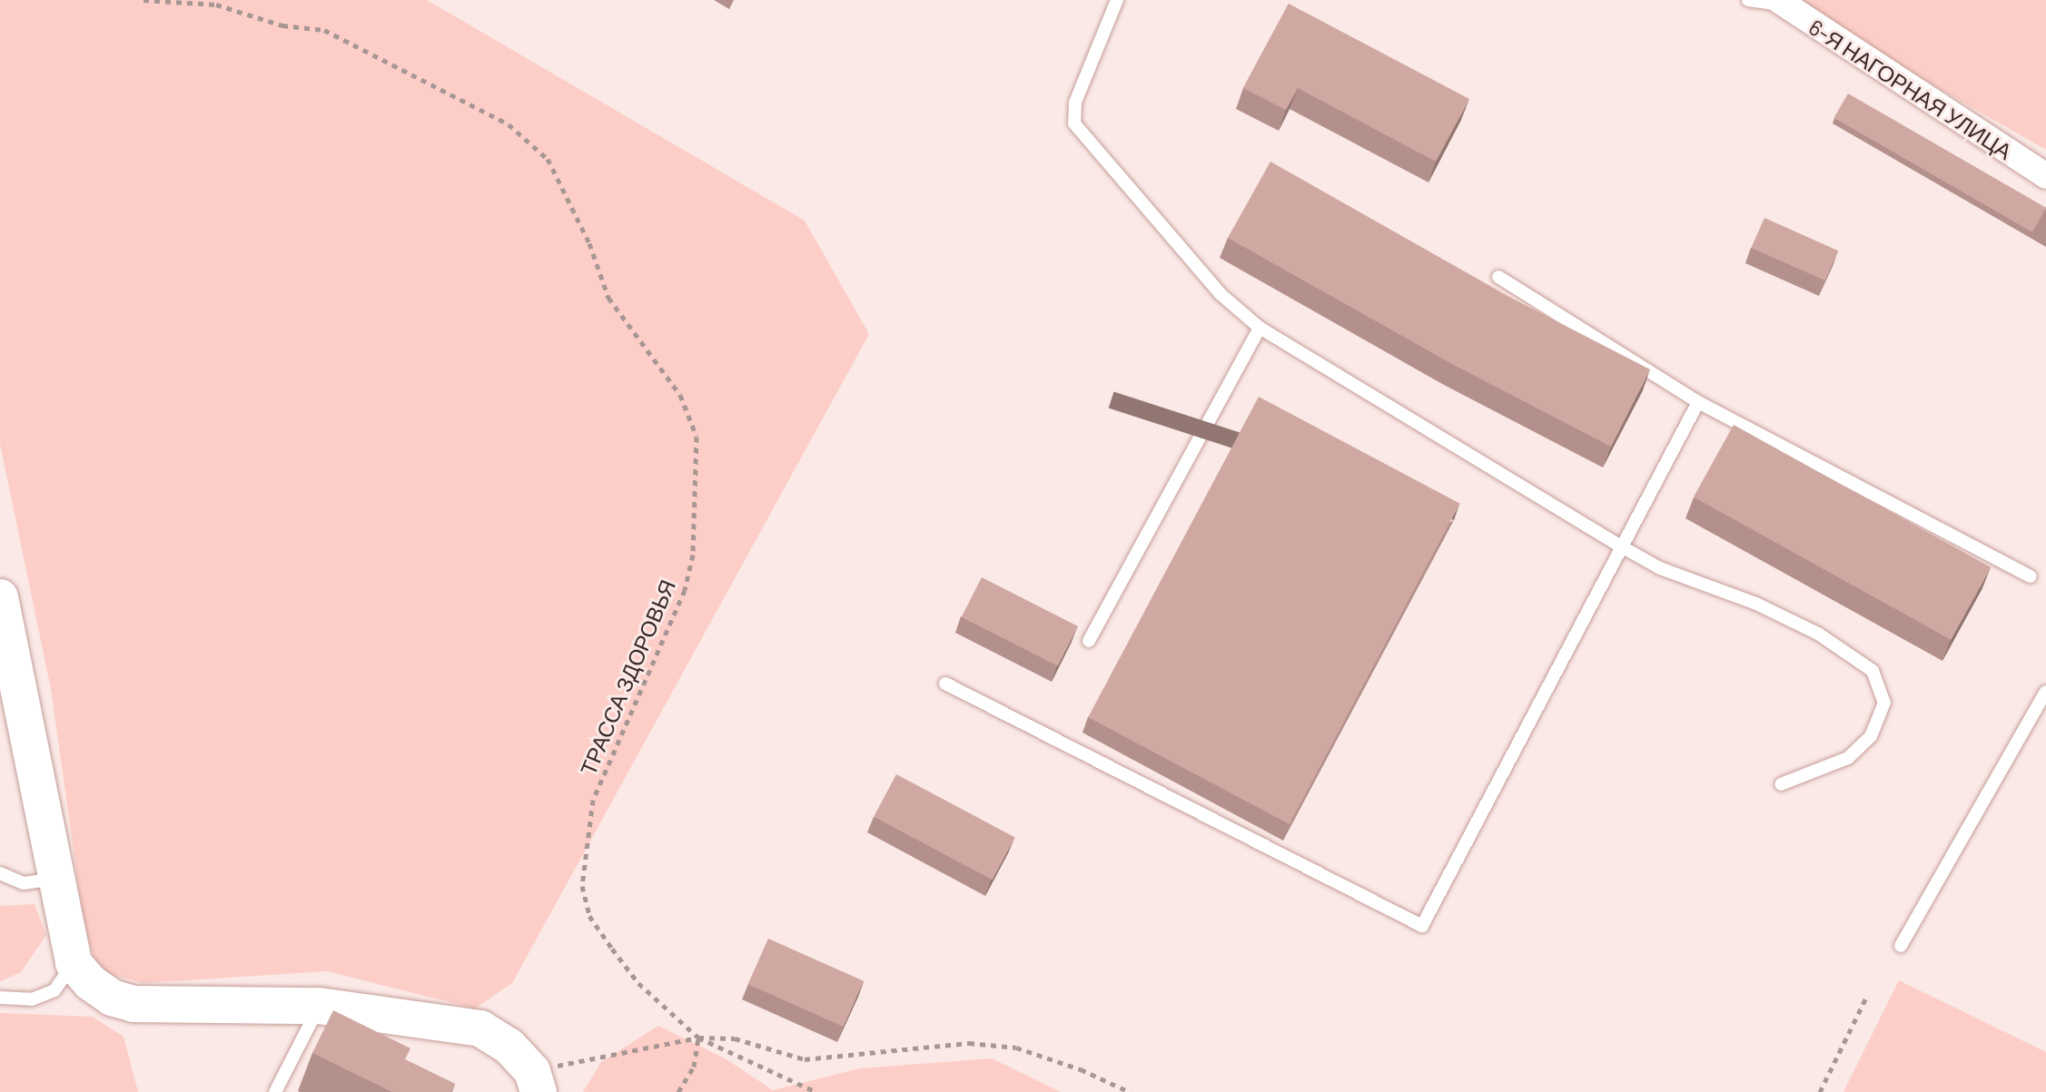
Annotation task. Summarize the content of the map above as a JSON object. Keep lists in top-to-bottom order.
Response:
{
  "streets": {
    "street": ["6-Я НАГОРНАЯ УЛИЦА"],
    "path": ["ТРАССА ЗДОРОВЬЯ"]
  }
}
